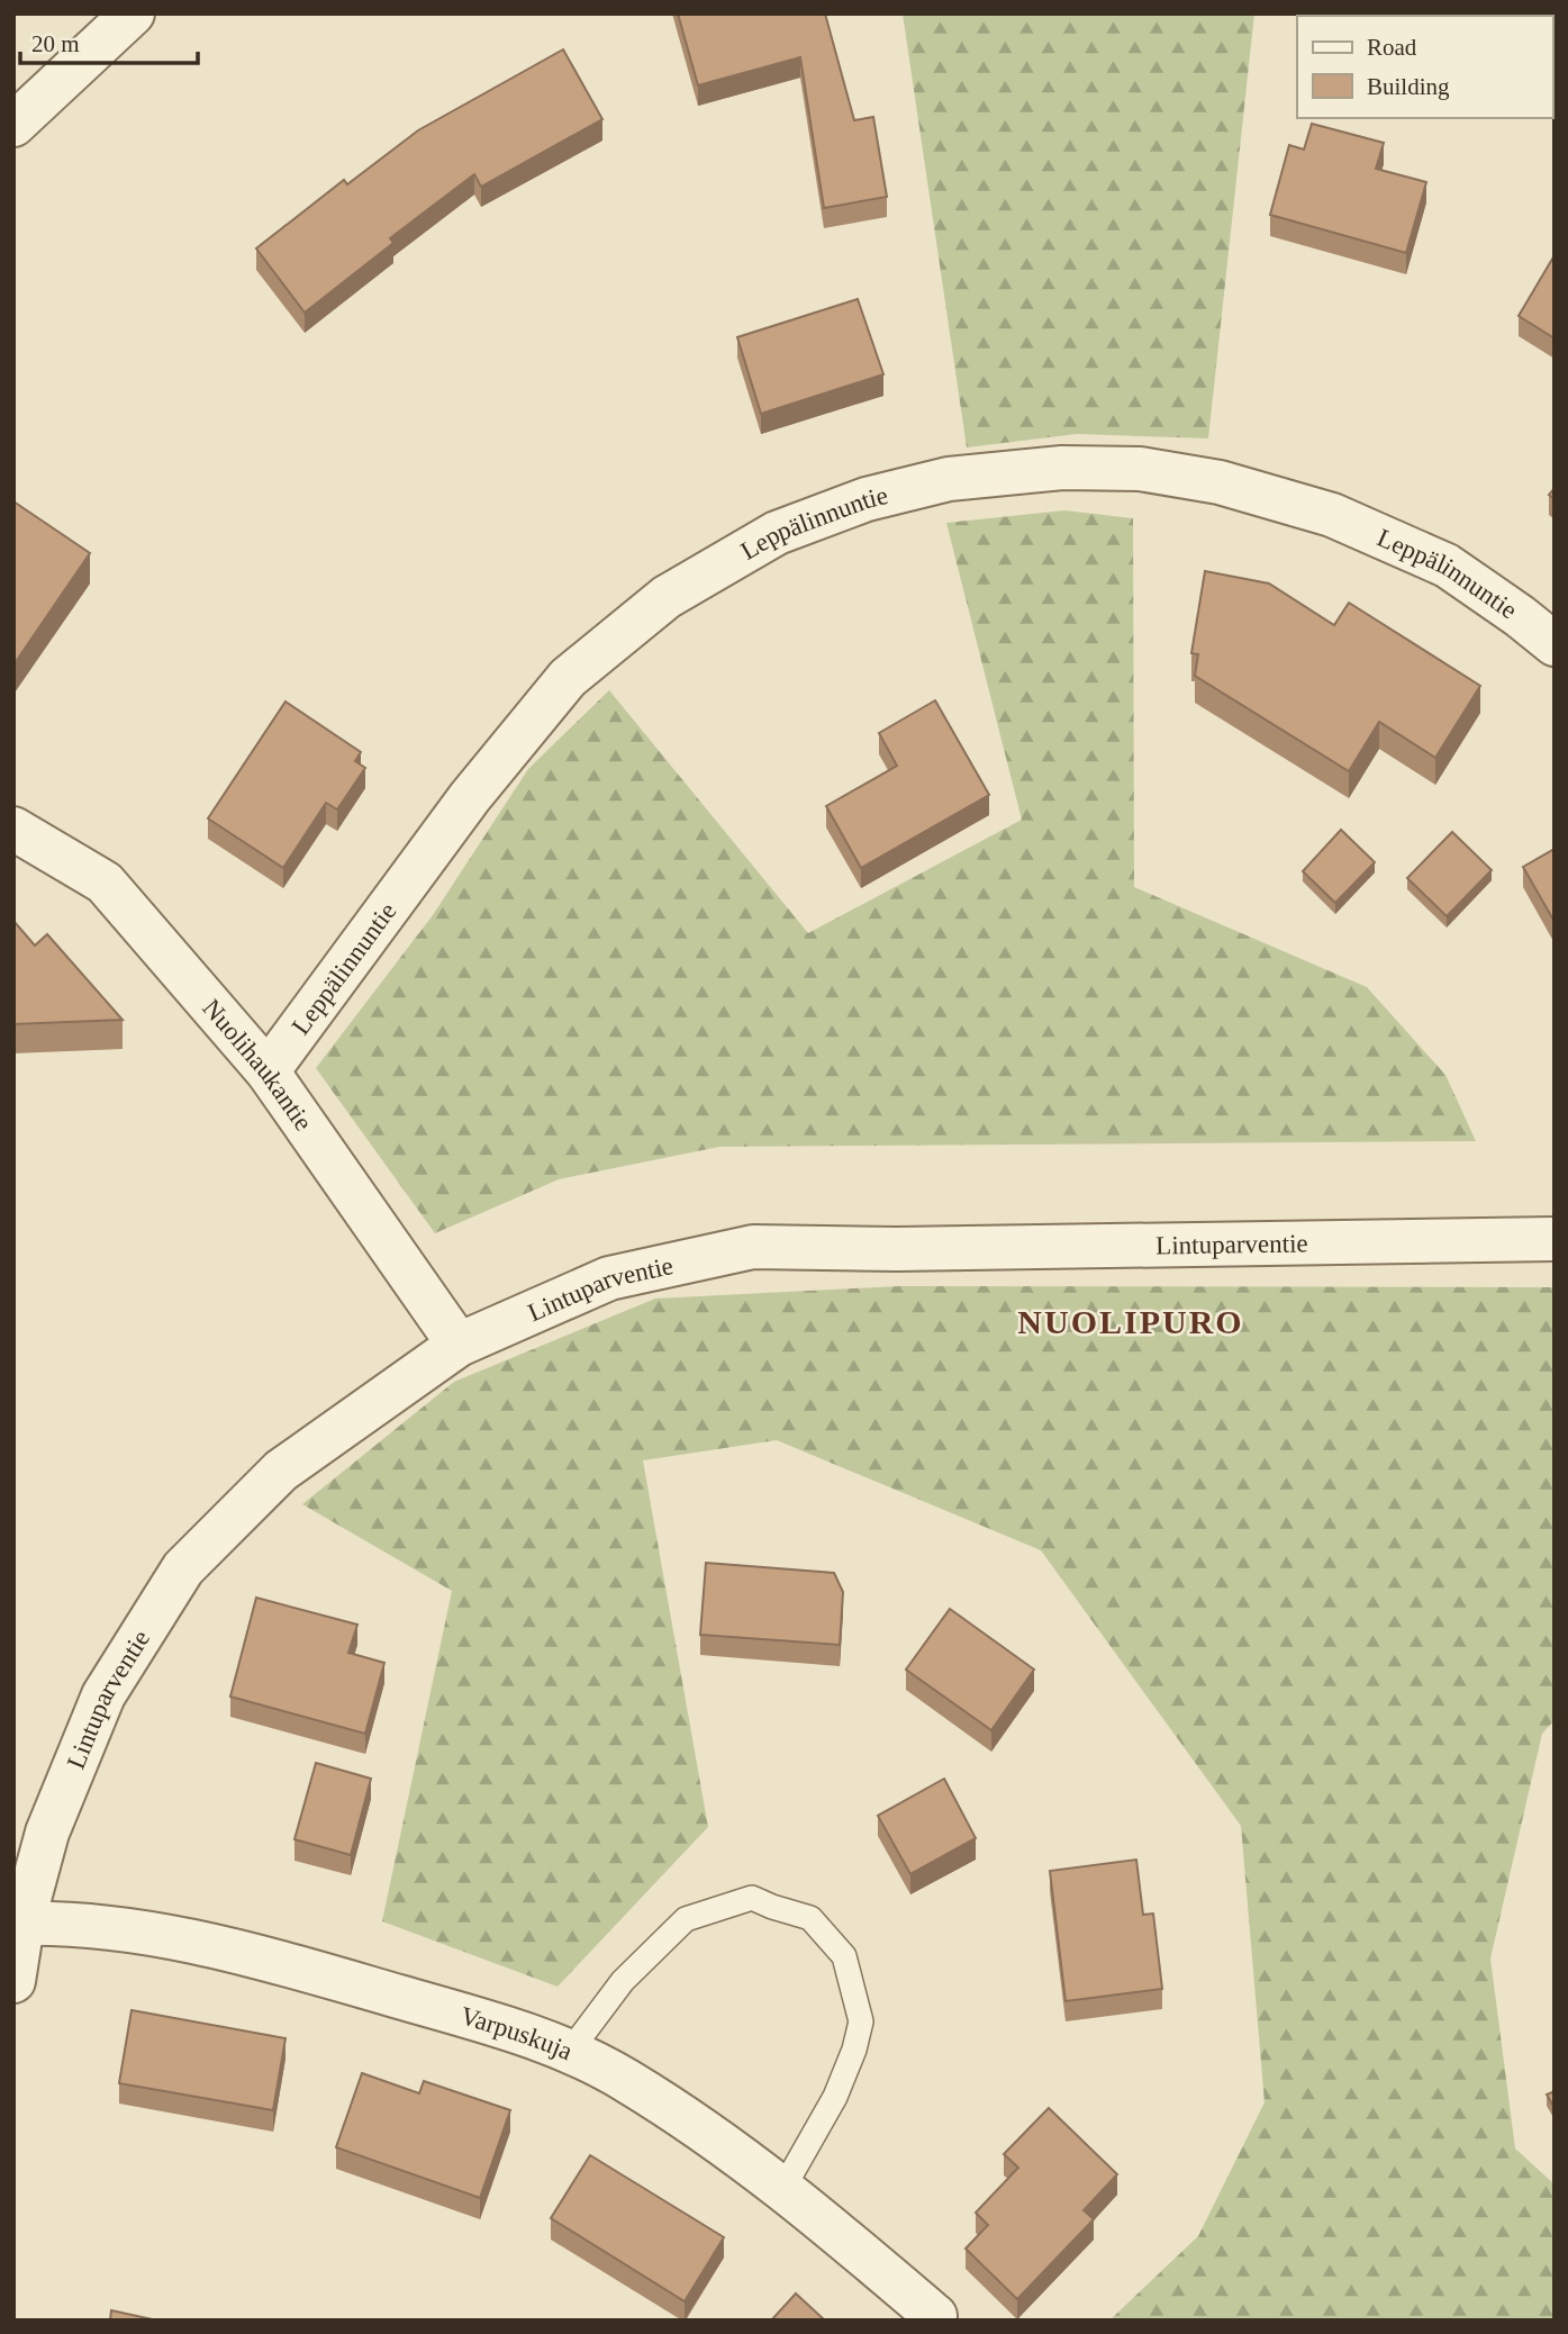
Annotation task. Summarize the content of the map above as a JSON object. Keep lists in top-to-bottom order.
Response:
{
  "streets": {
    "street": [
      "Leppälinnuntie",
      "Nuolihaukantie",
      "Lintuparventie",
      "Varpuskuja"
    ]
  },
  "crossings": [
    ["Leppälinnuntie", "Nuolihaukantie"],
    ["Nuolihaukantie", "Lintuparventie"],
    ["Lintuparventie", "Varpuskuja"]
  ],
  "districts": ["NUOLIPURO"],
  "legend": ["Road", "Building"],
  "scale_bar": "20 m"
}
